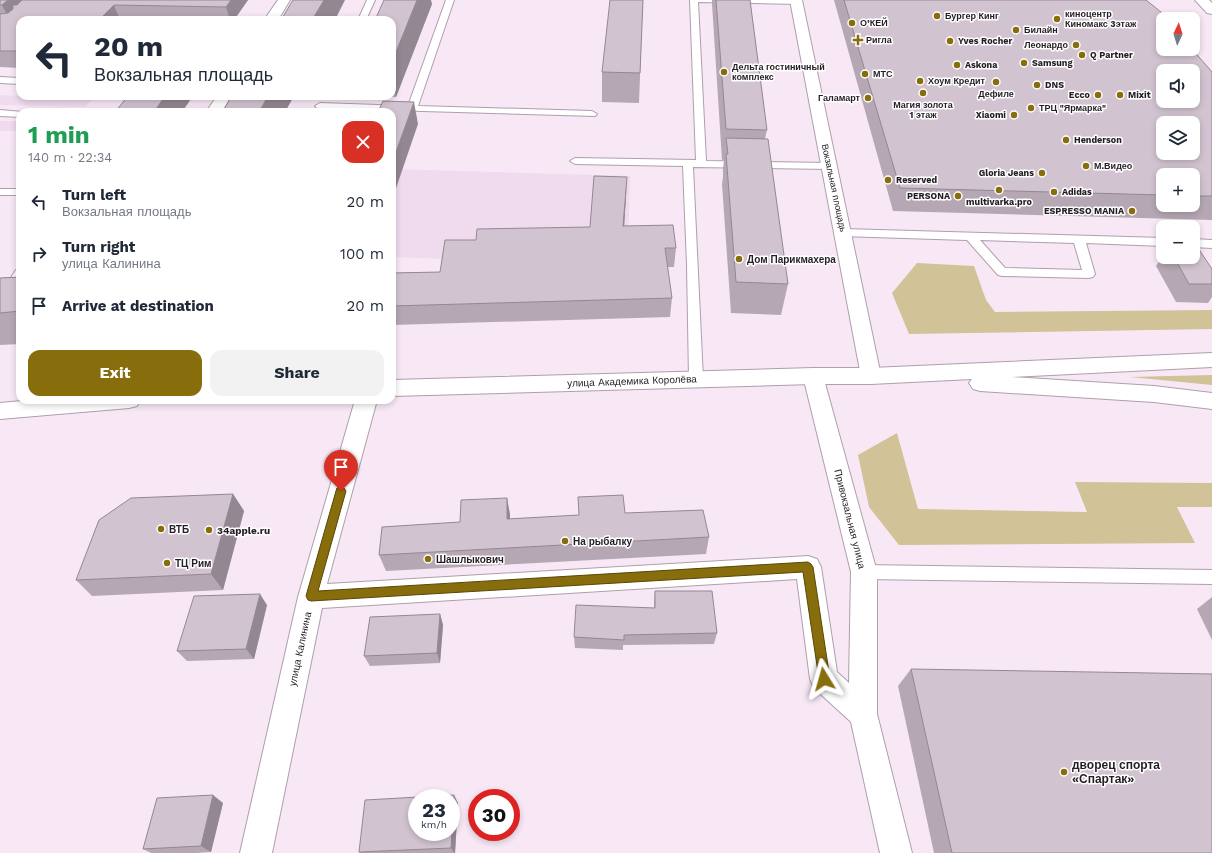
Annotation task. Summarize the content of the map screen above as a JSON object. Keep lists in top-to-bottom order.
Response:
{
  "streets": {
    "street": [
      "Вокзальная площадь",
      "улица Академика Королёва",
      "Привокзальная улица",
      "улица Калинина"
    ]
  },
  "crossings": [
    ["Вокзальная площадь", "улица Академика Королёва"],
    ["улица Академика Королёва", "Привокзальная улица"]
  ],
  "places": {
    "other": [
      "Бургер Кинг",
      "киноцентр Киномакс 3этаж",
      "О’КЕЙ",
      "Билайн",
      "Yves Rocher",
      "Леонардо",
      "Q Partner",
      "Samsung",
      "Askona",
      "Дельта гостиничный комплекс",
      "МТС",
      "Хоум Кредит",
      "Дефиле",
      "DNS",
      "Магия золота 1 этаж",
      "Ecco",
      "Mixit",
      "Галамарт",
      "ТРЦ \"Ярмарка\"",
      "Xiaomi",
      "Henderson",
      "М.Видео",
      "Gloria Jeans",
      "Reserved",
      "multivarka.pro",
      "Adidas",
      "PERSONA",
      "ESPRESSO MANIA",
      "Дом Парикмахера",
      "ВТБ",
      "34apple.ru",
      "На рыбалку",
      "Шашлыкович",
      "ТЦ Рим",
      "дворец спорта «Спартак»"
    ],
    "health": ["Ригла"]
  },
  "north": "top",
  "page": {
    "map_buttons": ["+", "−"],
    "turn": ["20 m", "Вокзальная площадь"],
    "heading": ["1 min", "140 m · 22:34"],
    "list": [
      {
        "name": "Turn left",
        "note": "Вокзальная площадь",
        "value": "20 m"
      },
      {
        "name": "Turn right",
        "note": "улица Калинина",
        "value": "100 m"
      },
      {
        "name": "Arrive at destination",
        "value": "20 m"
      }
    ],
    "buttons": ["Exit", "Share"],
    "speed": "23 km/h",
    "limit": "30"
  }
}
